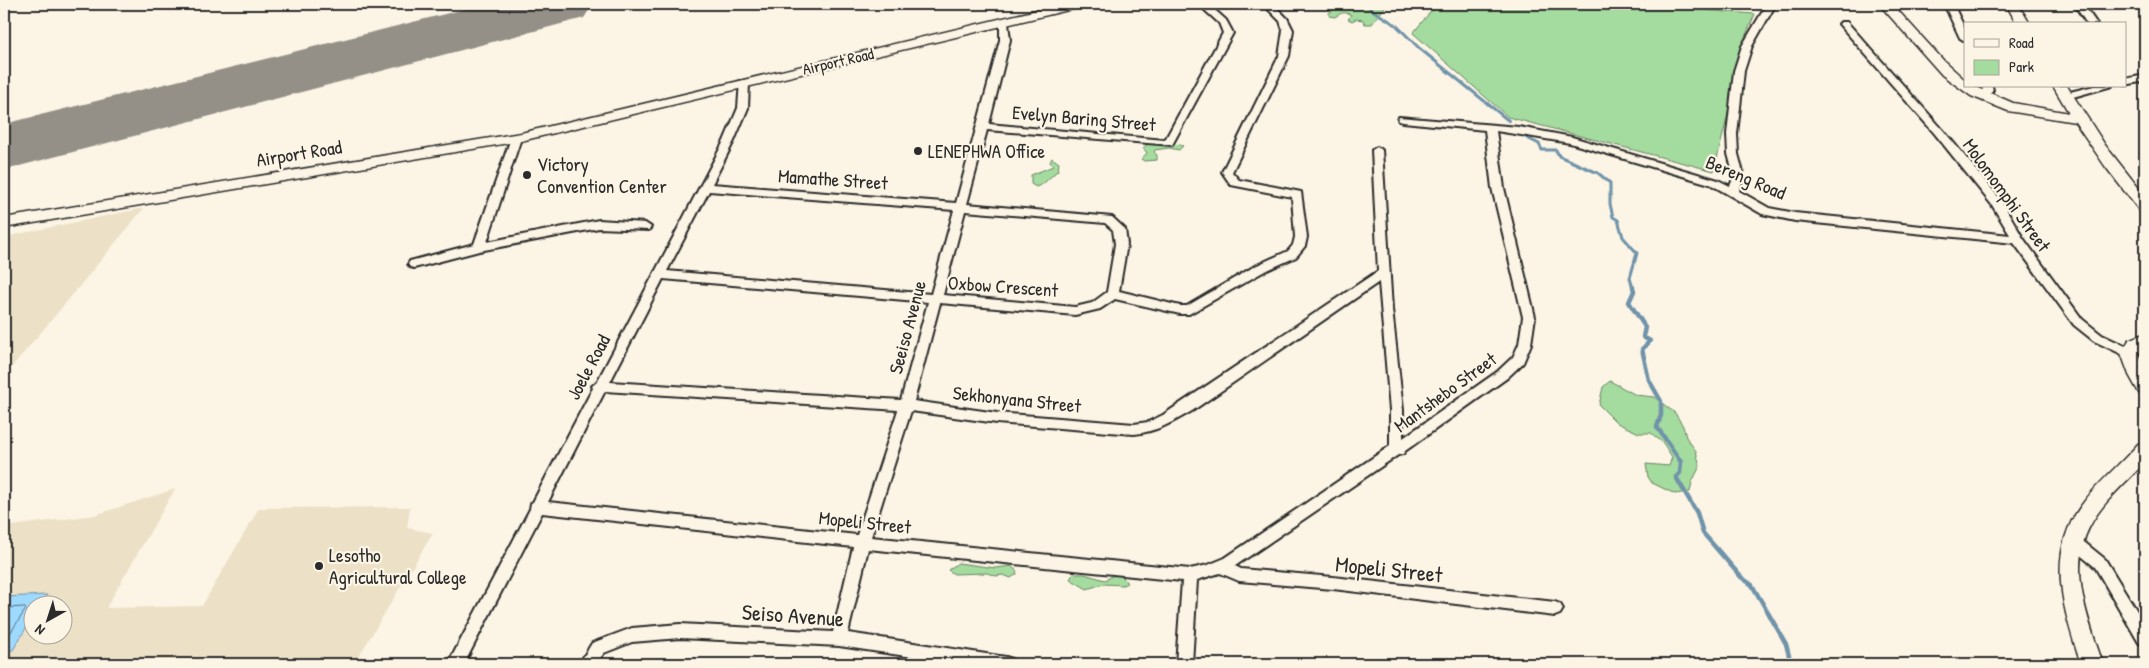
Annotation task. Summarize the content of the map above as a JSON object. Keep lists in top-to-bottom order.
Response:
{
  "streets": {
    "main road": ["Airport Road"],
    "street": [
      "Evelyn Baring Street",
      "Bereng Road",
      "Mamathe Street",
      "Molomomphi Street",
      "Oxbow Crescent",
      "Seeiso Avenue",
      "Joele Road",
      "Mantshebo Street",
      "Sekhonyana Street",
      "Mopeli Street",
      "Seiso Avenue"
    ]
  },
  "crossings": [
    ["Airport Road", "Seeiso Avenue"],
    ["Airport Road", "Joele Road"],
    ["Evelyn Baring Street", "Seeiso Avenue"],
    ["Bereng Road", "Molomomphi Street"],
    ["Bereng Road", "Mantshebo Street"],
    ["Mamathe Street", "Seeiso Avenue"],
    ["Mamathe Street", "Joele Road"],
    ["Oxbow Crescent", "Seeiso Avenue"],
    ["Oxbow Crescent", "Joele Road"],
    ["Seeiso Avenue", "Sekhonyana Street"],
    ["Seeiso Avenue", "Mopeli Street"],
    ["Seeiso Avenue", "Seiso Avenue"],
    ["Joele Road", "Sekhonyana Street"],
    ["Joele Road", "Mopeli Street"],
    ["Mantshebo Street", "Mopeli Street"]
  ],
  "places": ["LENEPHWA Office", "Victory Convention Center", "Lesotho Agricultural College"],
  "legend": ["Road", "Park"],
  "north": "bottom left"
}
